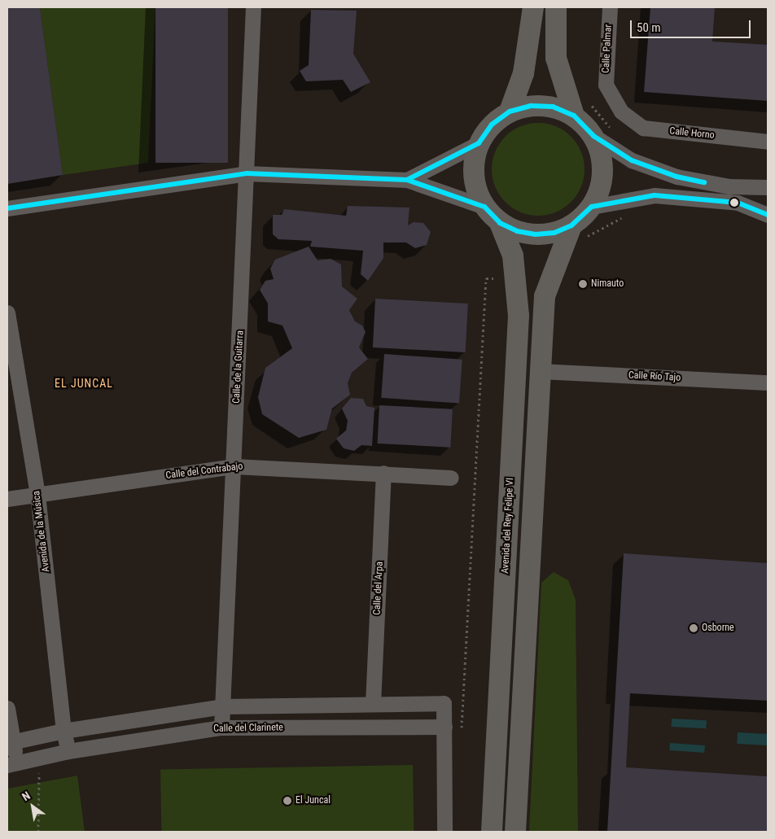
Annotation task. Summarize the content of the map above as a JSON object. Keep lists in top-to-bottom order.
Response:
{
  "streets": {
    "main road": ["Avenida del Rey Felipe VI"],
    "street": [
      "Calle Palmar",
      "Calle Horno",
      "Calle de la Guitarra",
      "Calle Río Tajo",
      "Calle del Contrabajo",
      "Avenida de la Música",
      "Calle del Arpa",
      "Calle del Clarinete"
    ]
  },
  "crossings": [
    ["Calle Palmar", "Calle Horno"],
    ["Calle de la Guitarra", "Calle del Contrabajo"],
    ["Calle de la Guitarra", "Calle del Clarinete"],
    ["Calle del Contrabajo", "Avenida de la Música"],
    ["Calle del Contrabajo", "Calle del Arpa"],
    ["Avenida de la Música", "Calle del Clarinete"]
  ],
  "districts": ["EL JUNCAL"],
  "places": ["Nimauto", "Osborne", "El Juncal"],
  "scale_bar": "50 m",
  "north": "top left"
}
